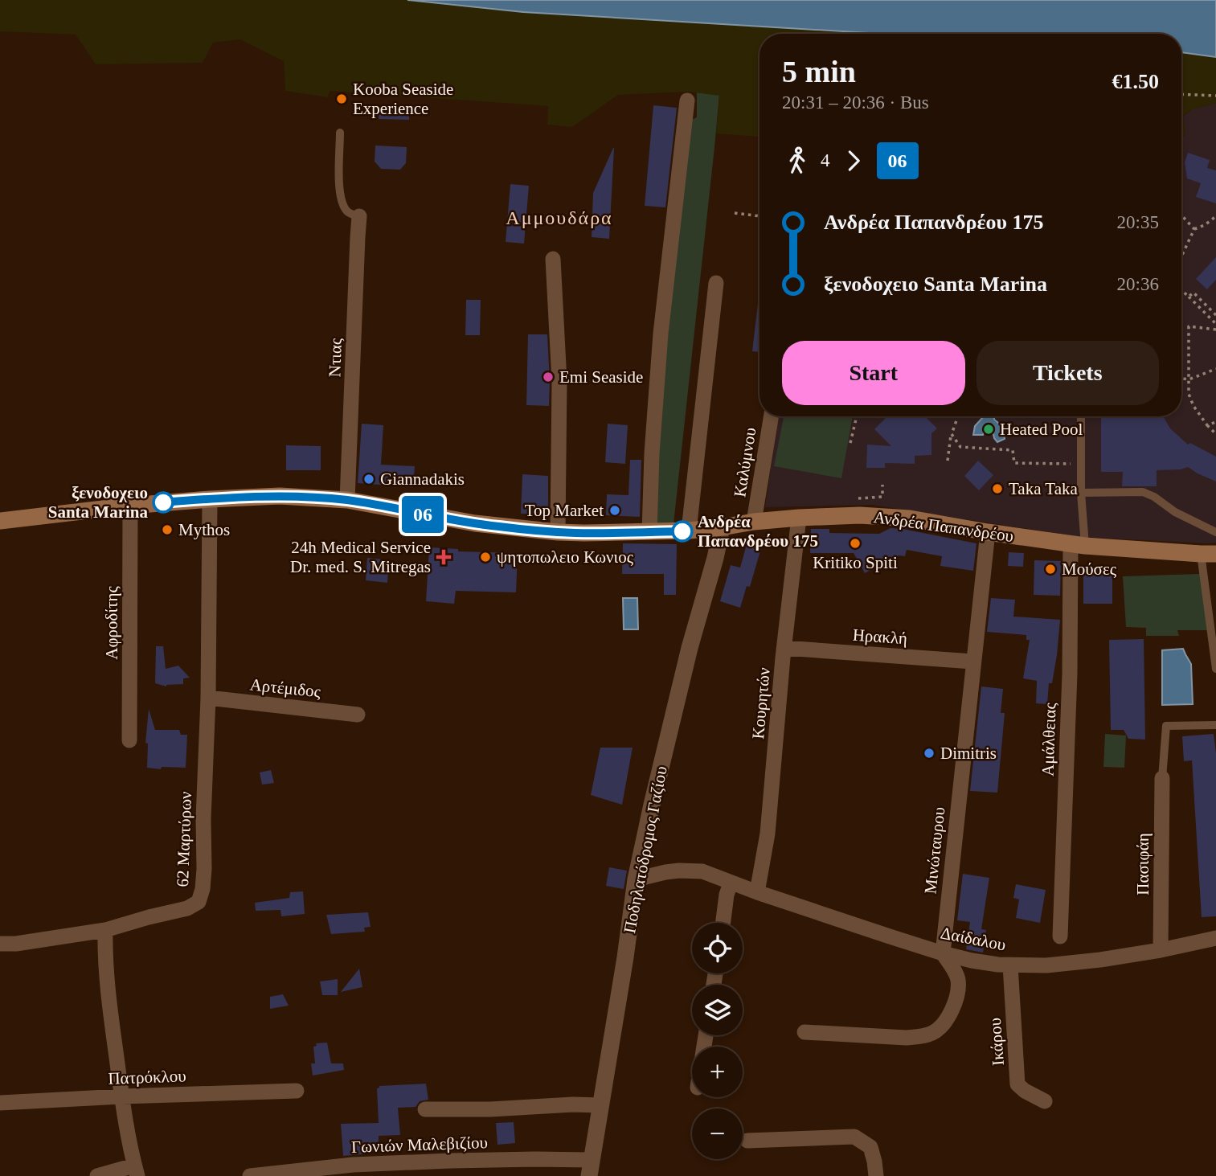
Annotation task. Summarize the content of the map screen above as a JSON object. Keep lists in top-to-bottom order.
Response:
{
  "streets": {
    "main road": ["Ανδρέα Παπανδρέου"],
    "street": [
      "Ντιας",
      "Καλύμνου",
      "Αφροδίτης",
      "Ηρακλή",
      "Αρτέμιδος",
      "Κουρητών",
      "Αμάλθειας",
      "62 Μαρτύρων",
      "Ποδηλατόδρομος Γαζίου",
      "Μινώταυρου",
      "Πασιφάη",
      "Δαίδαλου",
      "Ικάρου",
      "Πατρόκλου",
      "Γωνιών Μαλεβιζίου"
    ]
  },
  "crossings": [
    ["Ντιας", "Ανδρέα Παπανδρέου"],
    ["Καλύμνου", "Ανδρέα Παπανδρέου"],
    ["Ανδρέα Παπανδρέου", "Αφροδίτης"],
    ["Ανδρέα Παπανδρέου", "Κουρητών"],
    ["Ανδρέα Παπανδρέου", "Αμάλθειας"],
    ["Ανδρέα Παπανδρέου", "62 Μαρτύρων"],
    ["Ανδρέα Παπανδρέου", "Ποδηλατόδρομος Γαζίου"],
    ["Ανδρέα Παπανδρέου", "Μινώταυρου"],
    ["Ηρακλή", "Κουρητών"],
    ["Ηρακλή", "Μινώταυρου"],
    ["Αρτέμιδος", "62 Μαρτύρων"],
    ["Κουρητών", "Δαίδαλου"],
    ["Ποδηλατόδρομος Γαζίου", "Δαίδαλου"],
    ["Ποδηλατόδρομος Γαζίου", "Γωνιών Μαλεβιζίου"],
    ["Μινώταυρου", "Δαίδαλου"],
    ["Πασιφάη", "Δαίδαλου"],
    ["Δαίδαλου", "Ικάρου"]
  ],
  "districts": ["Αμμουδάρα"],
  "places": {
    "other": [
      "Kooba Seaside Experience",
      "Emi Seaside",
      "Heated Pool",
      "Giannadakis",
      "Taka Taka",
      "ξενοδοχειο Santa Marina",
      "Top Market",
      "Mythos",
      "Ανδρέα Παπανδρέου 175",
      "Kritiko Spiti",
      "ψητοπωλειο Κωνιος",
      "Μούσες",
      "Dimitris"
    ],
    "health": ["24h Medical Service Dr. med. S. Mitregas"]
  },
  "lines": ["bus line 06"],
  "page": {
    "on_map": "06",
    "heading": ["5 min", "20:31 – 20:36 · Bus", "€1.50"],
    "legs": ["4", "06"],
    "list": [
      {
        "name": "Ανδρέα Παπανδρέου 175",
        "value": "20:35"
      },
      {
        "name": "ξενοδοχειο Santa Marina",
        "value": "20:36"
      }
    ],
    "buttons": ["Start", "Tickets"],
    "map_buttons": ["+", "−"]
  }
}
